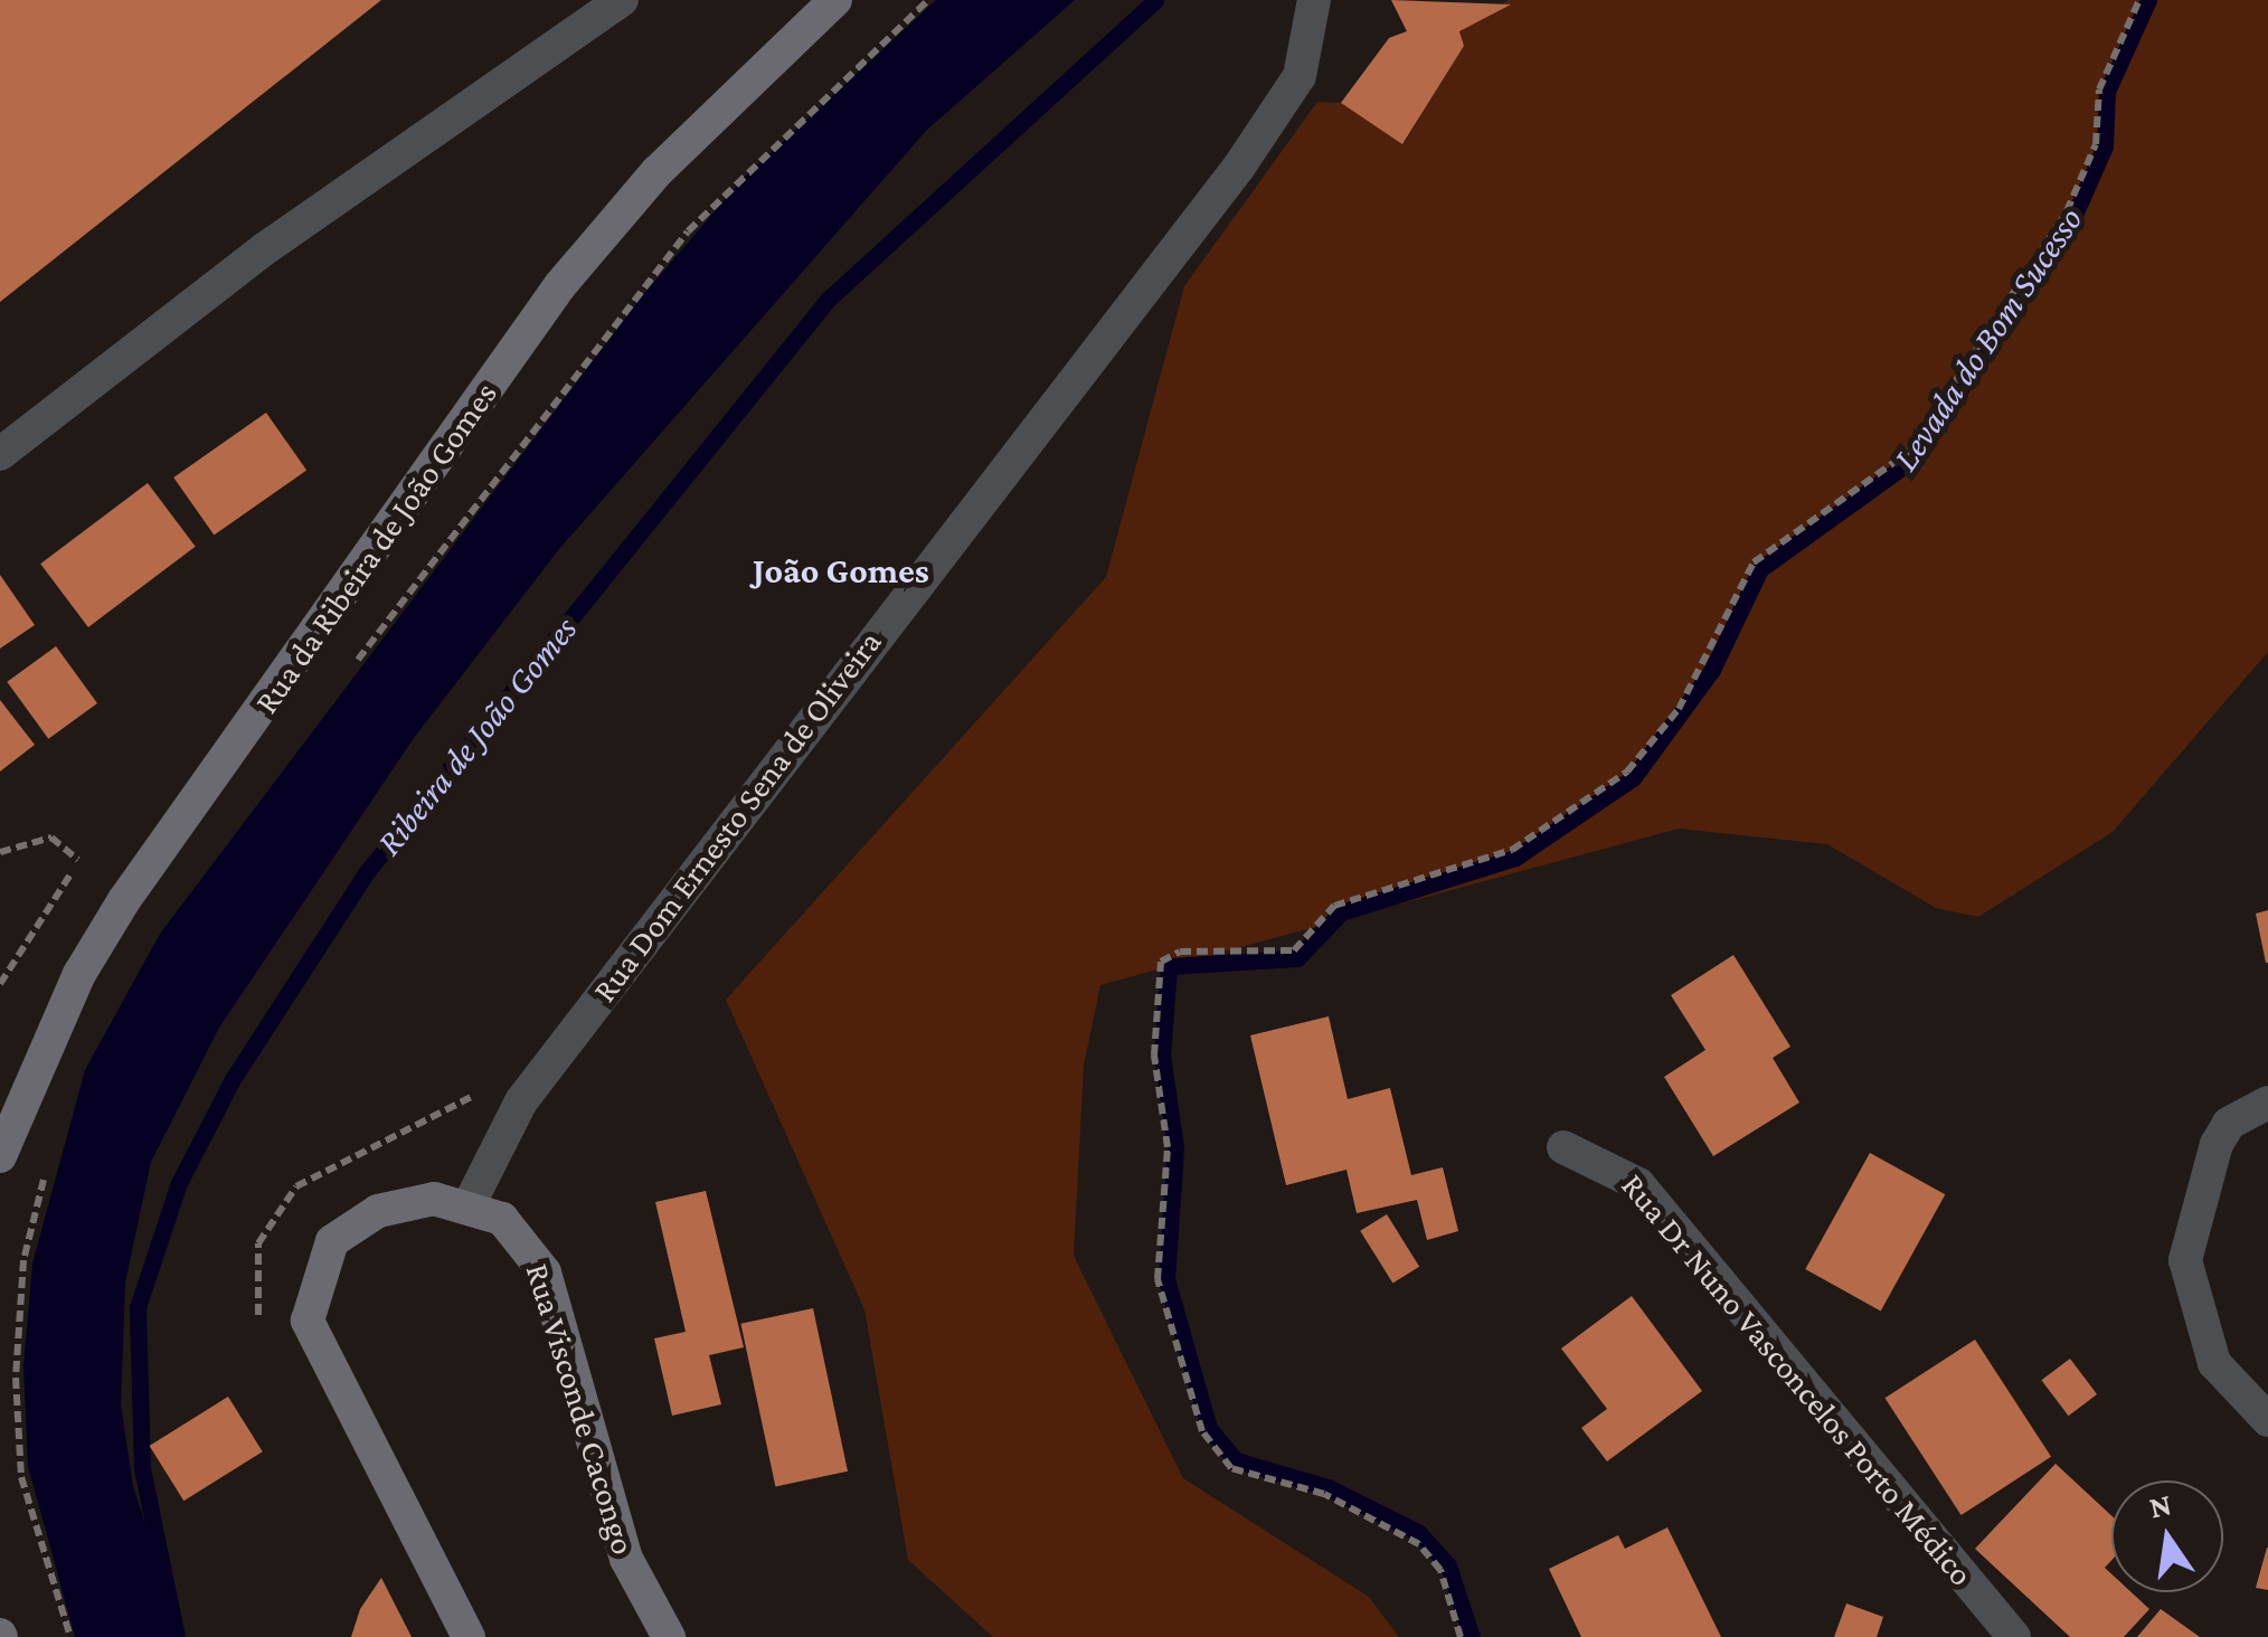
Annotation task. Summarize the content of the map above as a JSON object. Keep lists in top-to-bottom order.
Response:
{
  "streets": {
    "main road": ["Rua da Ribeira de João Gomes", "Rua Visconde Cacongo"],
    "street": ["Rua Dom Ernesto Sena de Oliveira", "Rua Dr Nuno Vasconcelos Porto Médico"]
  },
  "crossings": [
    ["Rua Dom Ernesto Sena de Oliveira", "Rua Visconde Cacongo"]
  ],
  "districts": ["João Gomes"],
  "water": ["Levada do Bom Sucesso", "Ribeira de João Gomes"],
  "north": "top"
}
